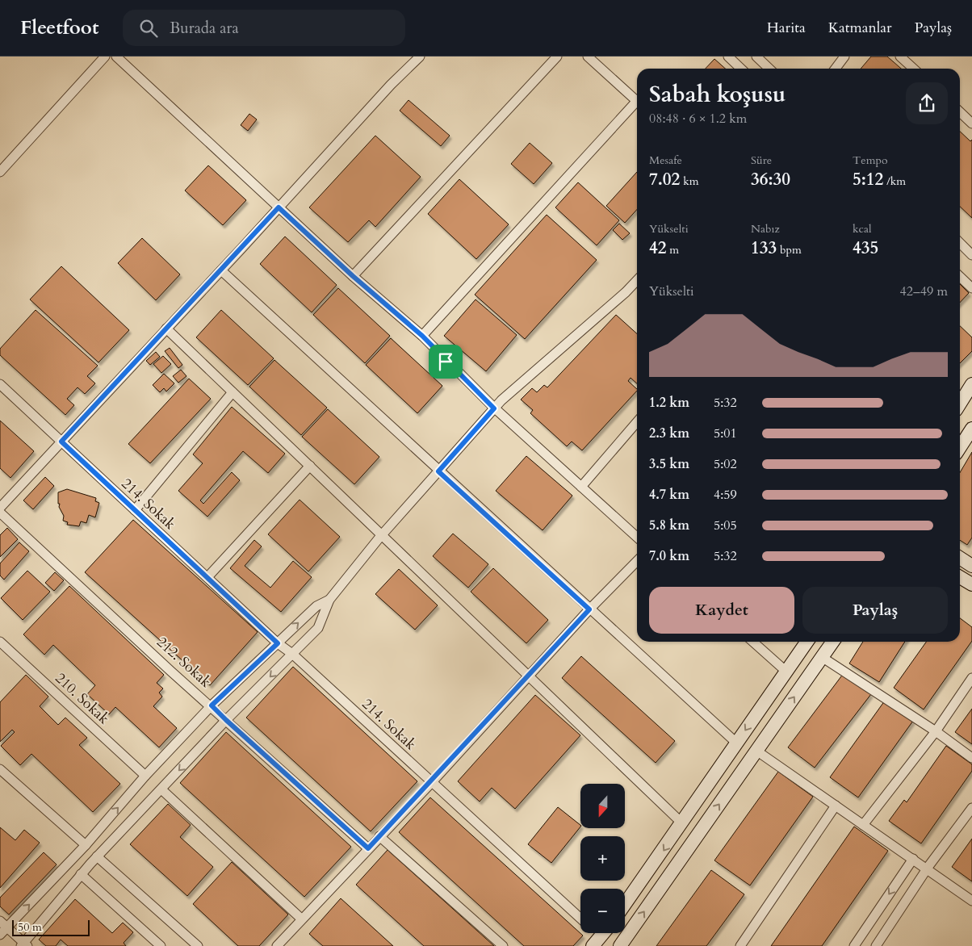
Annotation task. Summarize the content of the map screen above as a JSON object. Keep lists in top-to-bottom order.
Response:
{
  "streets": {
    "street": ["214. Sokak", "212. Sokak", "210. Sokak"]
  },
  "scale_bar": "50 m",
  "north": "bottom",
  "page": {
    "header": "Fleetfoot",
    "search": "Burada ara",
    "nav": ["Harita", "Katmanlar", "Paylaş"],
    "heading": ["Sabah koşusu", "08:48 · 6 × 1.2 km"],
    "stats": [
      ["Mesafe", "7.02 km"],
      ["Süre", "36:30"],
      ["Tempo", "5:12 /km"],
      ["Yükselti", "42 m"],
      ["Nabız", "133 bpm"],
      ["kcal", "435"]
    ],
    "chart": ["Yükselti", "42–49 m"],
    "list": [
      {
        "name": "1.2 km",
        "note": "5:32"
      },
      {
        "name": "2.3 km",
        "note": "5:01"
      },
      {
        "name": "3.5 km",
        "note": "5:02"
      },
      {
        "name": "4.7 km",
        "note": "4:59"
      },
      {
        "name": "5.8 km",
        "note": "5:05"
      },
      {
        "name": "7.0 km",
        "note": "5:32"
      }
    ],
    "buttons": ["Kaydet", "Paylaş"],
    "map_buttons": ["+", "−"],
    "scale": "50 m"
  }
}
